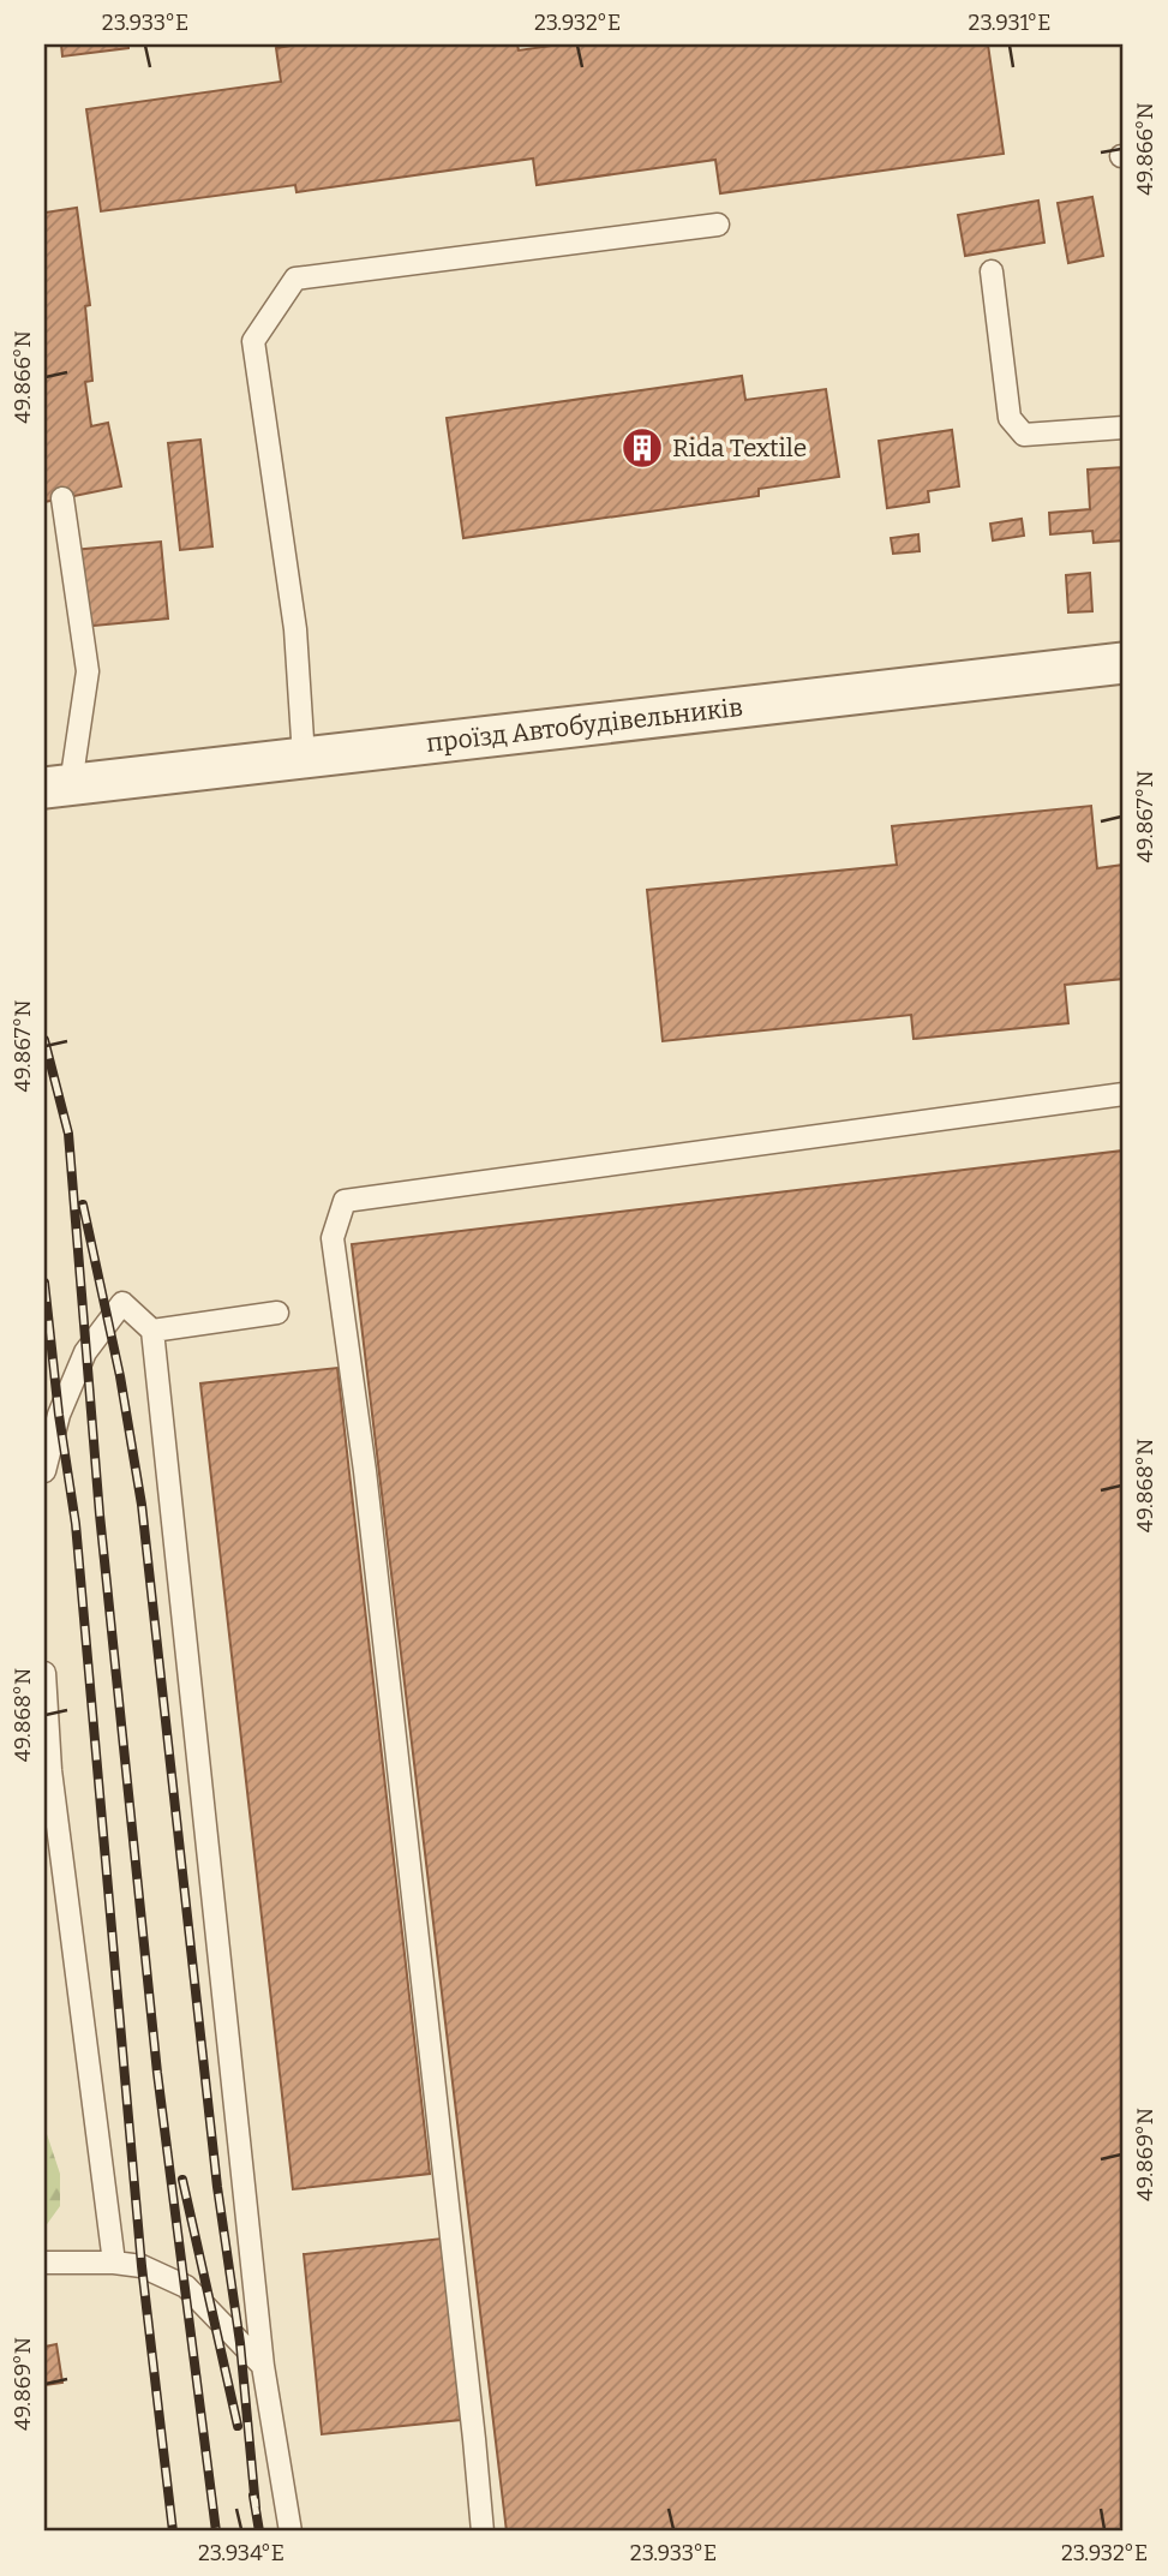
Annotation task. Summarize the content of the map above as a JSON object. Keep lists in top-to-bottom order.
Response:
{
  "streets": {
    "street": ["проїзд Автобудівельників"]
  },
  "places": {
    "building": ["Rida Textile"]
  },
  "coordinates": [
    "23.933°E",
    "23.932°E",
    "23.931°E",
    "49.866°N",
    "49.867°N",
    "49.868°N",
    "49.869°N",
    "23.934°E"
  ]
}
